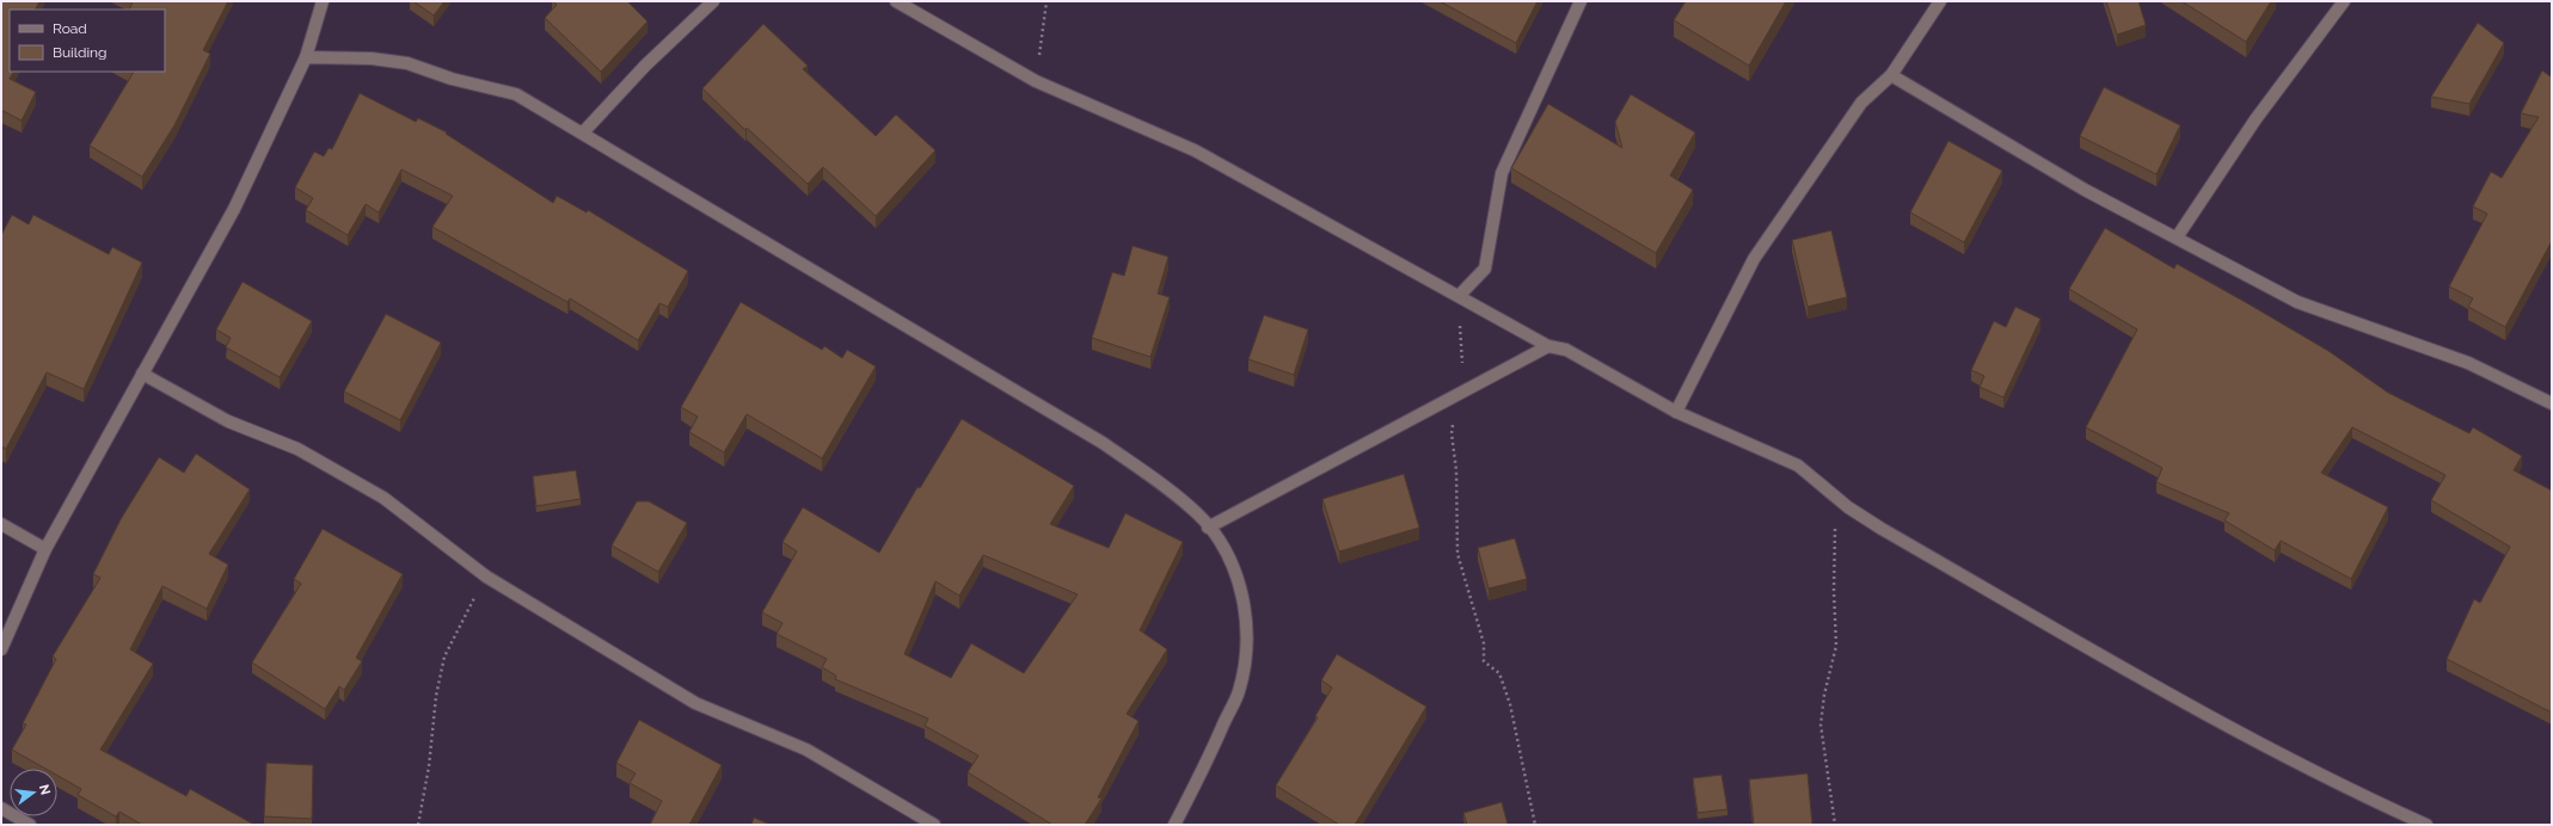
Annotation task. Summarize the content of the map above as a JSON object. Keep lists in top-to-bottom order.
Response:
{
  "legend": ["Road", "Building"],
  "north": "right"
}
